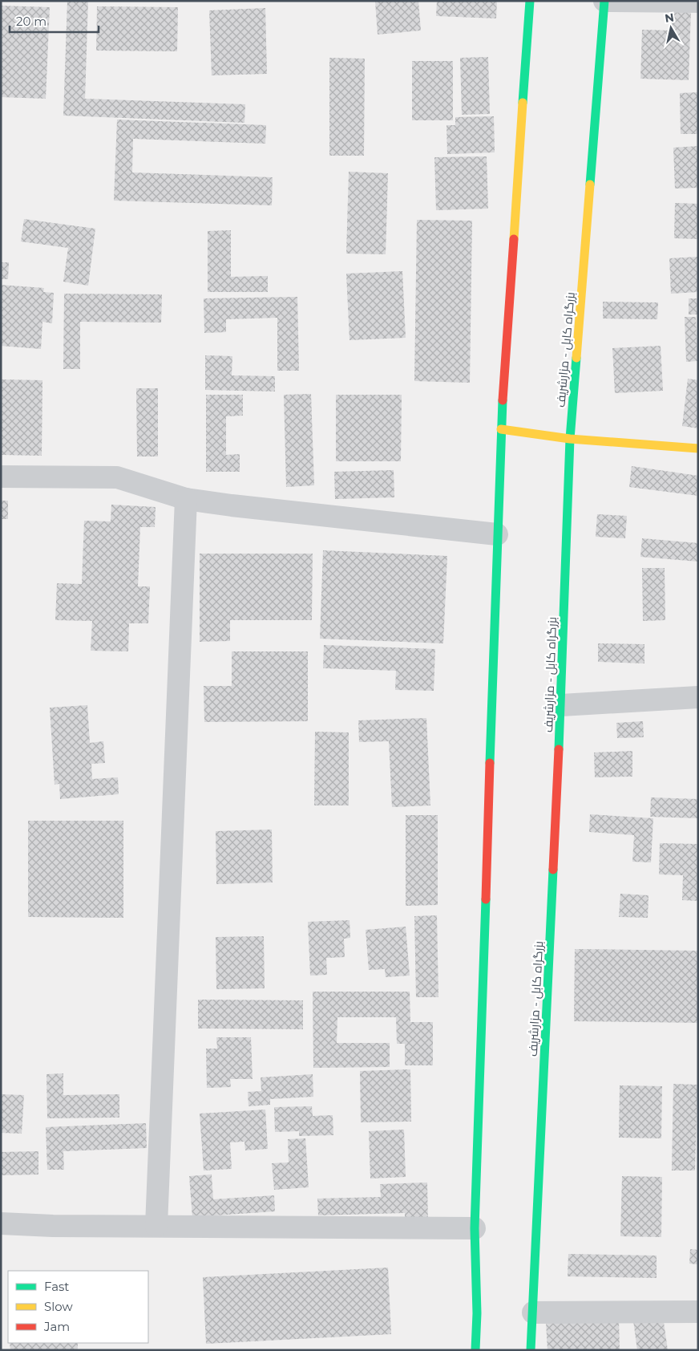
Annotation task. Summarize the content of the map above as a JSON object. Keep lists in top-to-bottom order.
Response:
{
  "streets": {
    "main road": ["بزرگراه کابل - مزارشریف"]
  },
  "legend": ["Fast", "Slow", "Jam"],
  "scale_bar": "20 m",
  "north": "top"
}
